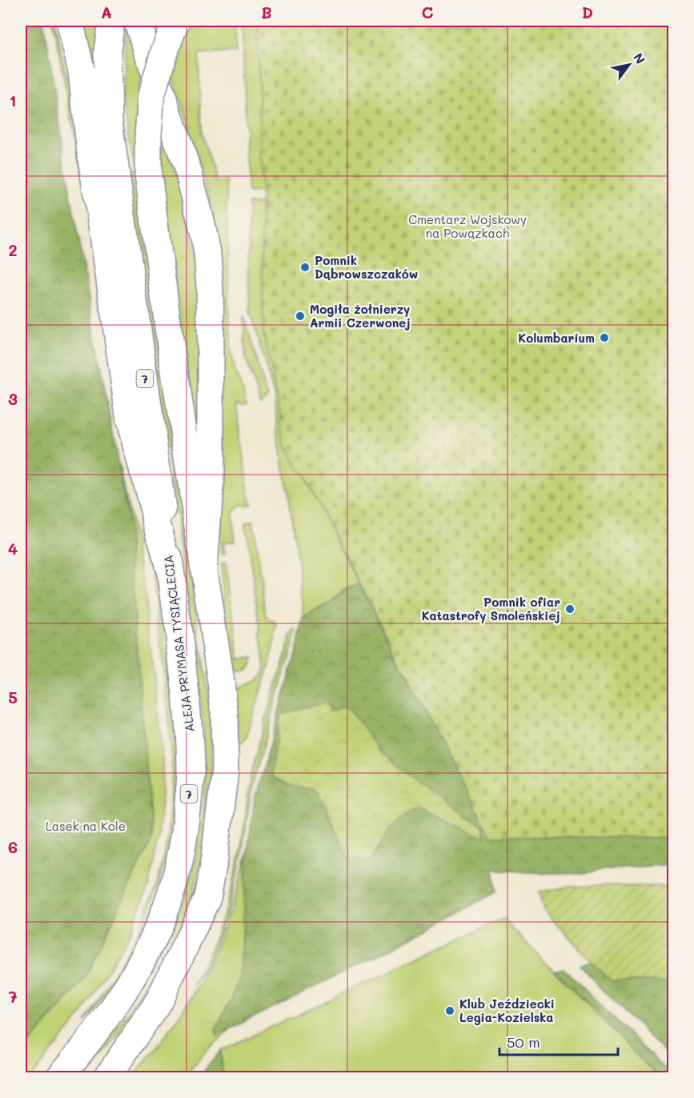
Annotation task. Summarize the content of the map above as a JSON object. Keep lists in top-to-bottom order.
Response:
{
  "streets": {
    "main road": ["7", "ALEJA PRYMASA TYSIĄCLECIA"]
  },
  "parks": ["Cmentarz Wojskowy na Powązkach", "Lasek na Kole"],
  "places": [
    "Pomnik Dąbrowszczaków",
    "Mogiła żołnierzy Armii Czerwonej",
    "Kolumbarium",
    "Pomnik ofiar Katastrofy Smoleńskiej",
    "Klub Jeździecki Legia-Kozielska"
  ],
  "scale_bar": "50 m",
  "north": "top right",
  "grid": {
    "columns": [
      "A",
      "B",
      "C",
      "D"
    ],
    "rows": [
      "1",
      "2",
      "3",
      "4",
      "5",
      "6",
      "7"
    ]
  }
}
